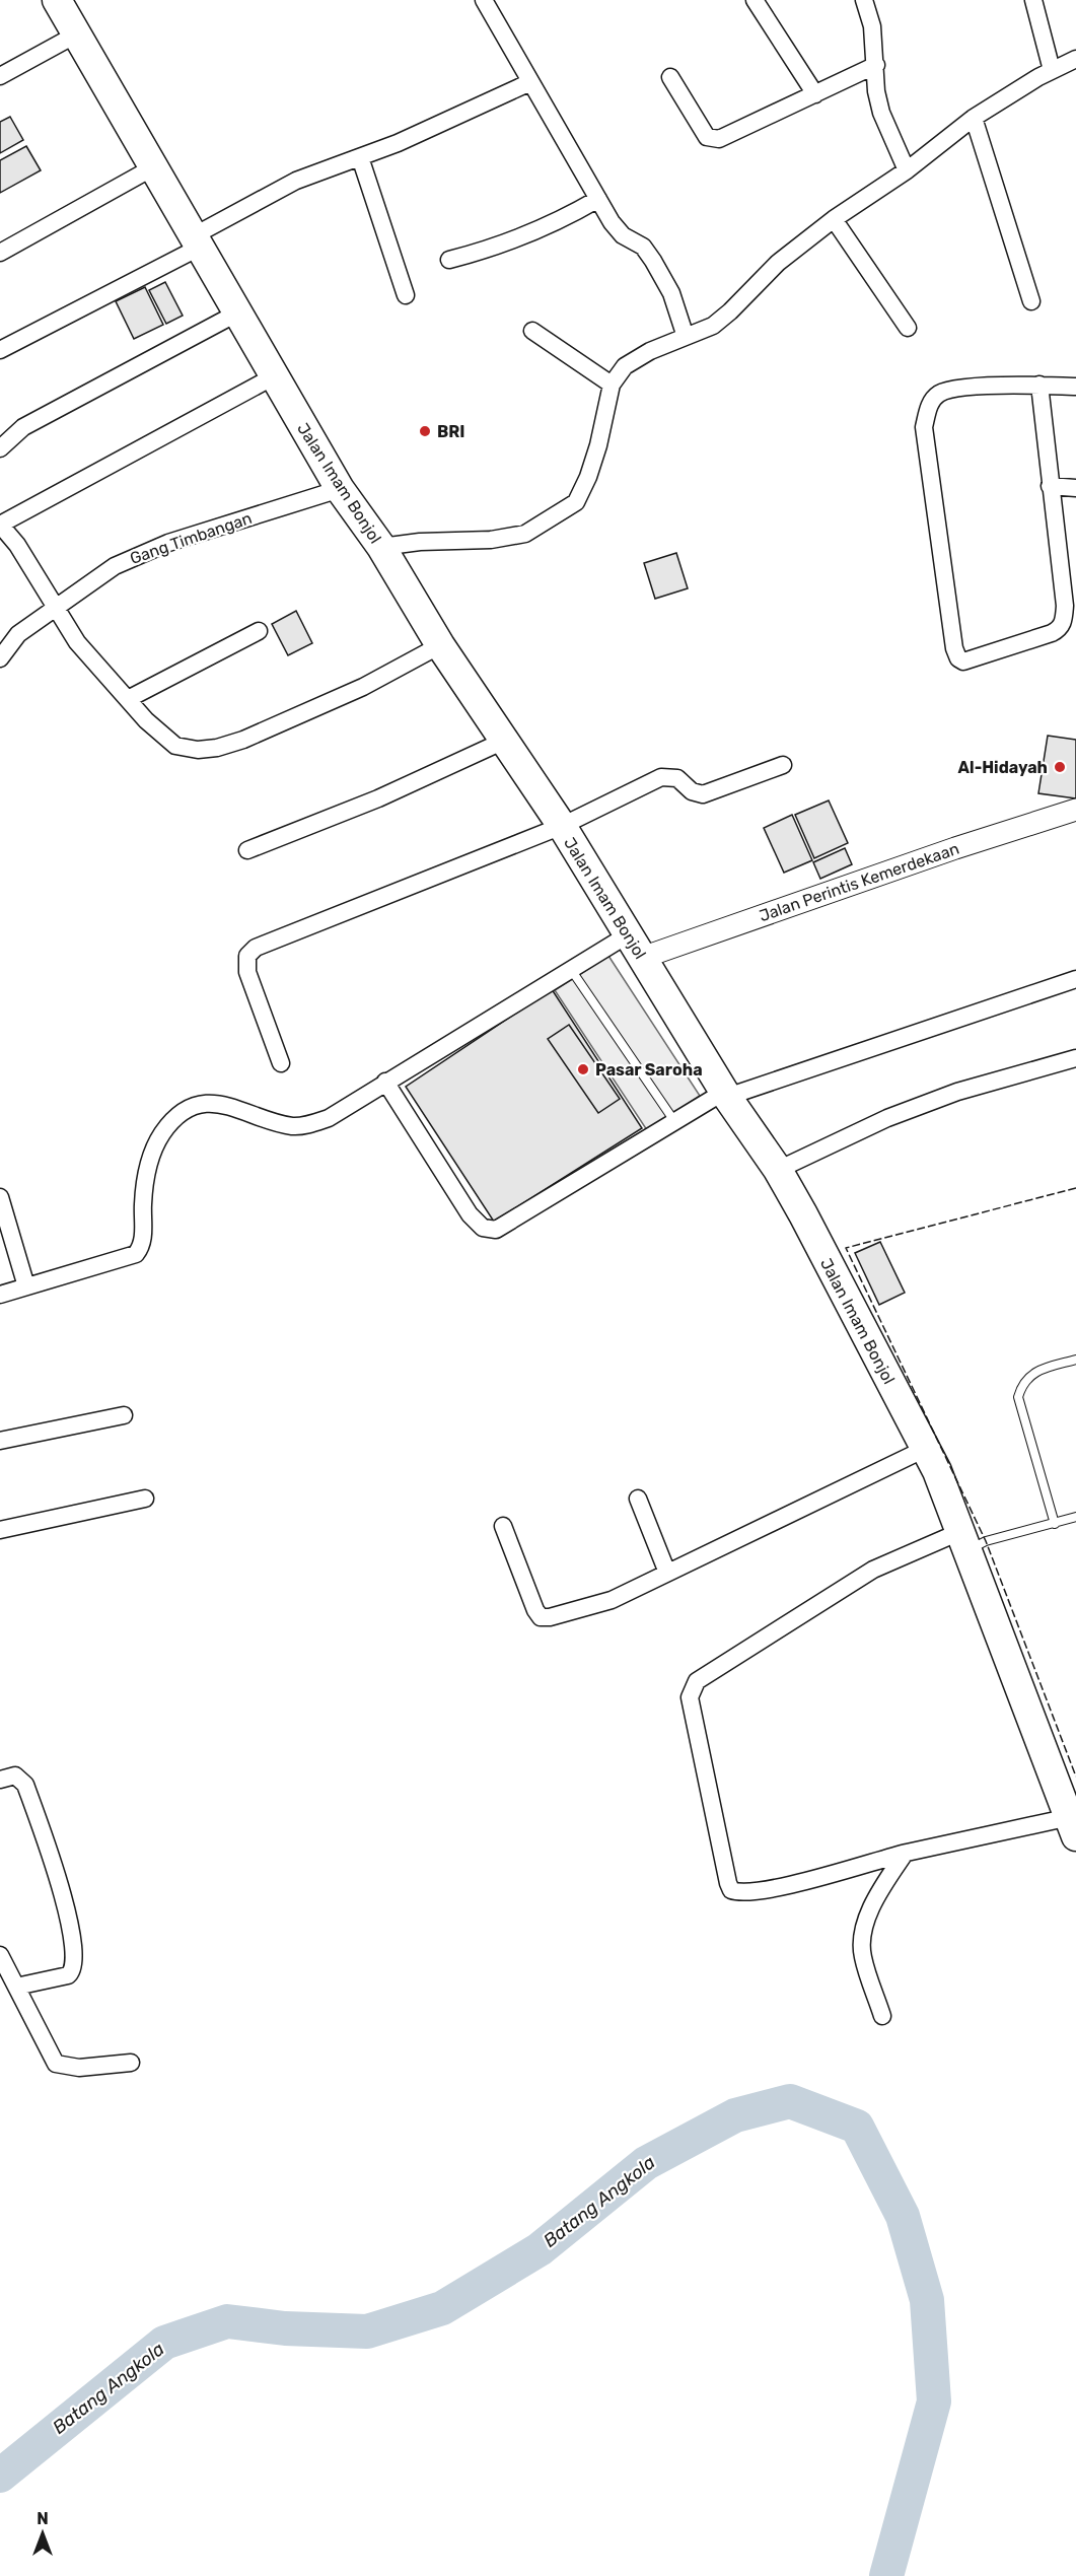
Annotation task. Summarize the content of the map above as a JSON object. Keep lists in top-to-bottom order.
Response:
{
  "streets": {
    "highway": ["Jalan Imam Bonjol"],
    "street": ["Gang Timbangan", "Jalan Perintis Kemerdekaan"]
  },
  "crossings": [
    ["Jalan Imam Bonjol", "Gang Timbangan"],
    ["Jalan Imam Bonjol", "Jalan Perintis Kemerdekaan"]
  ],
  "water": ["Batang Angkola"],
  "places": ["BRI", "Al-Hidayah", "Pasar Saroha"],
  "north": "top"
}
